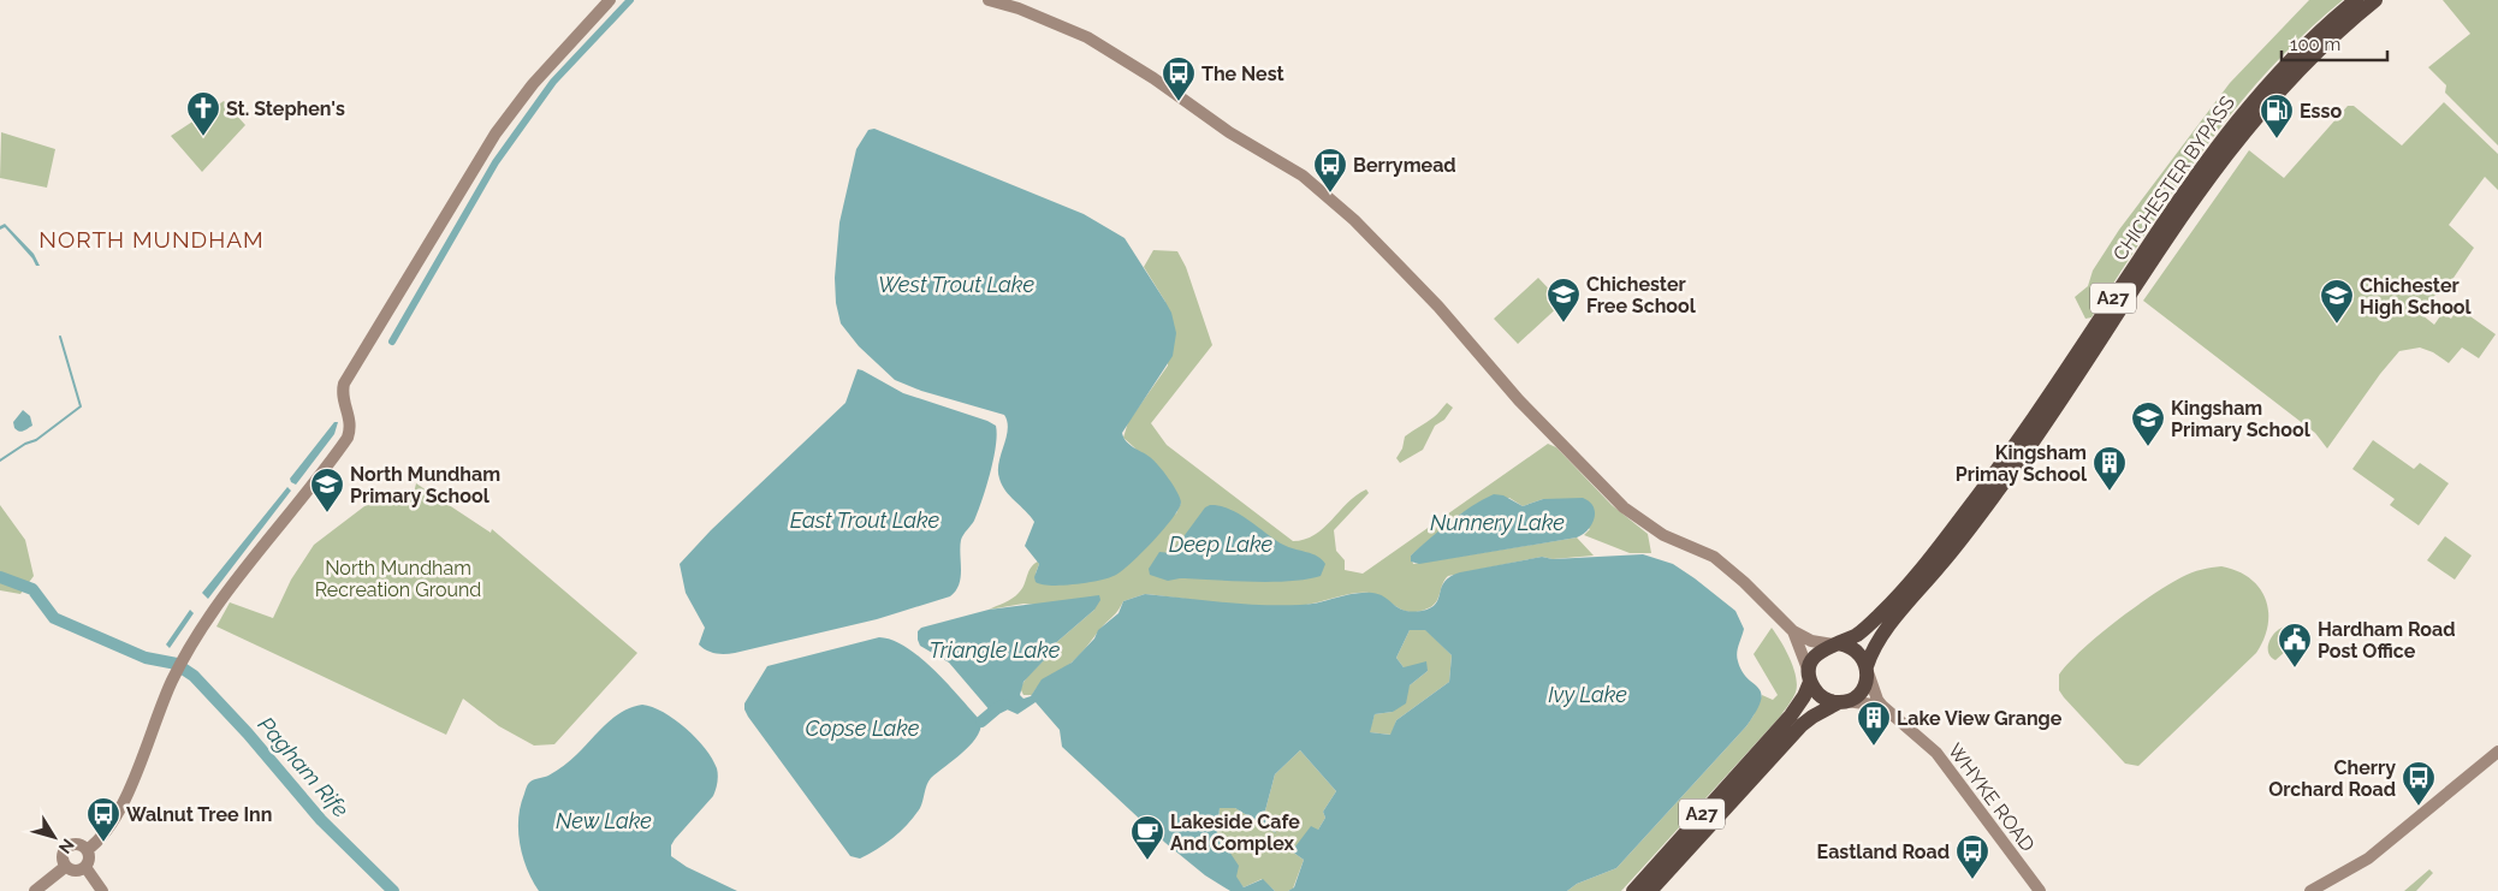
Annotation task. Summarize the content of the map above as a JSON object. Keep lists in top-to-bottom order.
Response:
{
  "streets": {
    "highway": ["CHICHESTER BYPASS", "A27"],
    "main road": ["WHYKE ROAD"]
  },
  "crossings": [
    ["CHICHESTER BYPASS", "A27"],
    ["CHICHESTER BYPASS", "WHYKE ROAD"],
    ["A27", "WHYKE ROAD"]
  ],
  "districts": ["NORTH MUNDHAM"],
  "water": [
    "West Trout Lake",
    "East Trout Lake",
    "Nunnery Lake",
    "Deep Lake",
    "Triangle Lake",
    "Ivy Lake",
    "Copse Lake",
    "Pagham Rife",
    "New Lake"
  ],
  "parks": ["North Mundham Recreation Ground"],
  "places": {
    "bus stop": [
      "The Nest",
      "Berrymead",
      "Cherry Orchard Road",
      "Walnut Tree Inn",
      "Eastland Road"
    ],
    "church": ["St. Stephen's"],
    "fuel station": ["Esso"],
    "school or university": [
      "Chichester Free School",
      "Chichester High School",
      "Kingsham Primary School",
      "North Mundham Primary School"
    ],
    "building": ["Kingsham Primay School", "Lake View Grange"],
    "public building": ["Hardham Road Post Office"],
    "cafe": ["Lakeside Cafe And Complex"]
  },
  "scale_bar": "100 m",
  "north": "bottom right"
}
